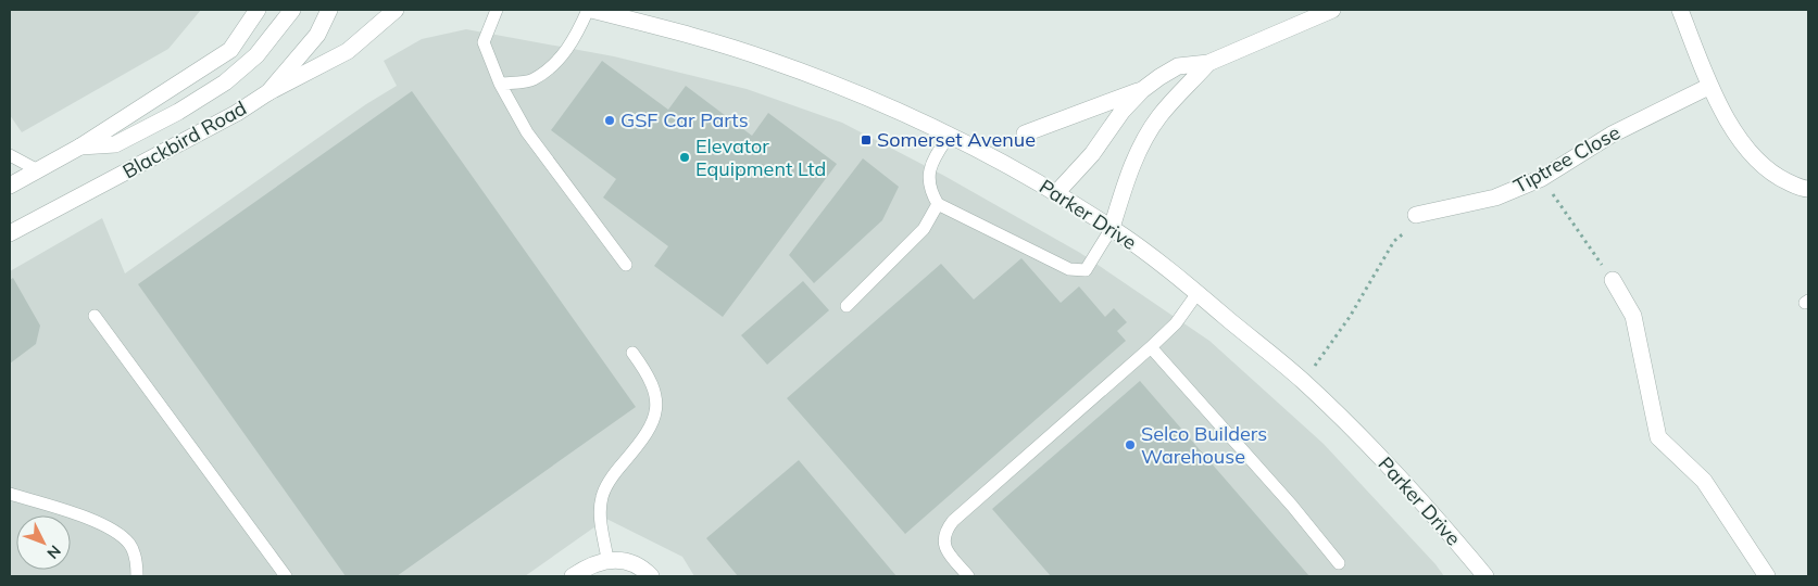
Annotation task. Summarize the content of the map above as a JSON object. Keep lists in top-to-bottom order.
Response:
{
  "streets": {
    "street": ["Blackbird Road", "Tiptree Close", "Parker Drive"]
  },
  "places": {
    "other": ["GSF Car Parts", "Elevator Equipment Ltd", "Selco Builders Warehouse"],
    "transit": ["Somerset Avenue"]
  },
  "north": "bottom right"
}
